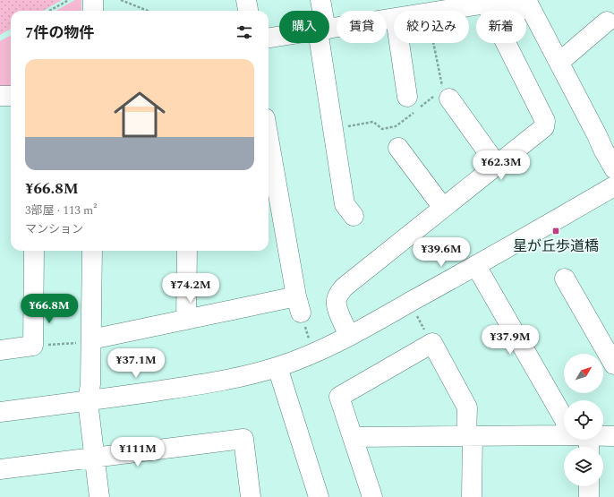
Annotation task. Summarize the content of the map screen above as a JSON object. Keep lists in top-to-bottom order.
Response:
{
  "places": {
    "transit": ["星が丘歩道橋"]
  },
  "north": "top right",
  "page": {
    "chip": [
      "購入",
      "賃貸",
      "絞り込み",
      "新着"
    ],
    "heading": "7件の物件",
    "list": [
      {
        "name": "¥66.8M",
        "note": "3部屋 · 113 m² · マンション"
      }
    ],
    "price": [
      "¥62.3M",
      "¥39.6M",
      "¥74.2M",
      "¥66.8M",
      "¥37.9M",
      "¥37.1M",
      "¥111M"
    ]
  }
}
